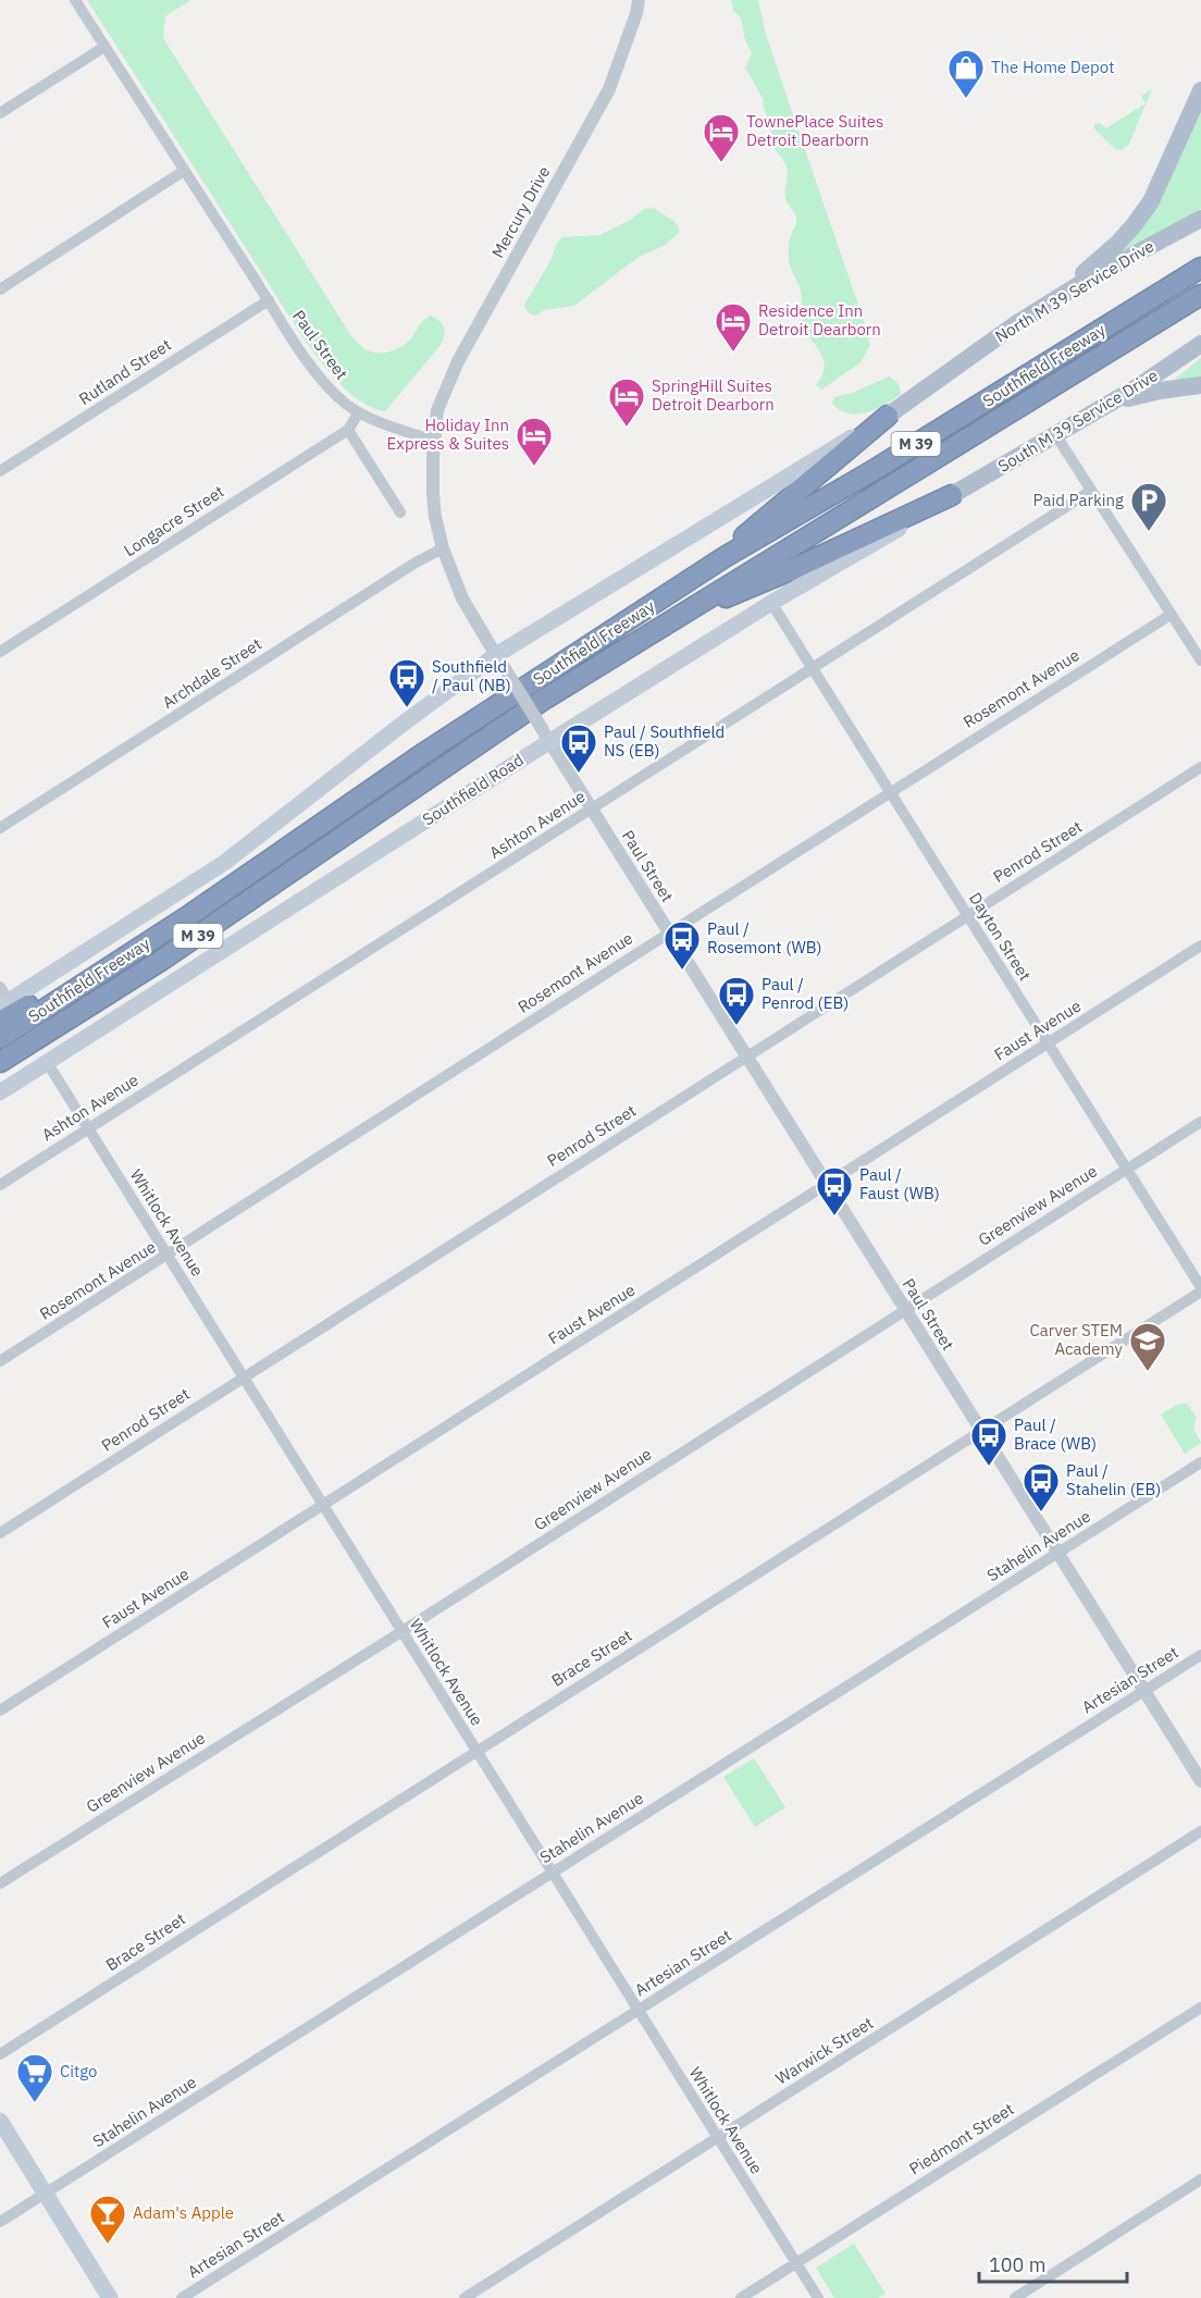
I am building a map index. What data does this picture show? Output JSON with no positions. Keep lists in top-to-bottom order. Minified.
{"streets":{"highway":["Southfield Freeway","M 39"],"main road":["North M 39 Service Drive","South M 39 Service Drive","Southfield Road"],"street":["Mercury Drive","Paul Street","Rutland Street","Longacre Street","Archdale Street","Rosemont Avenue","Ashton Avenue","Penrod Street","Dayton Street","Faust Avenue","Greenview Avenue","Whitlock Avenue","Stahelin Avenue","Brace Street","Artesian Street","Warwick Street","Piedmont Street"]},"crossings":[["Mercury Drive","Paul Street"],["Paul Street","Rutland Street"],["Paul Street","Longacre Street"],["Paul Street","Archdale Street"],["Paul Street","Rosemont Avenue"],["Paul Street","Southfield Road"],["Paul Street","Ashton Avenue"],["Paul Street","Penrod Street"],["Paul Street","Faust Avenue"],["Paul Street","Greenview Avenue"],["Paul Street","Stahelin Avenue"],["Paul Street","Brace Street"],["Paul Street","Artesian Street"],["South M 39 Service Drive","Southfield Road"],["Rosemont Avenue","Dayton Street"],["Rosemont Avenue","Whitlock Avenue"],["Southfield Road","Dayton Street"],["Southfield Road","Whitlock Avenue"],["Ashton Avenue","Dayton Street"],["Ashton Avenue","Whitlock Avenue"],["Penrod Street","Dayton Street"],["Penrod Street","Whitlock Avenue"],["Dayton Street","Faust Avenue"],["Dayton Street","Greenview Avenue"],["Dayton Street","Brace Street"],["Faust Avenue","Whitlock Avenue"],["Greenview Avenue","Whitlock Avenue"],["Whitlock Avenue","Stahelin Avenue"],["Whitlock Avenue","Brace Street"],["Whitlock Avenue","Artesian Street"],["Whitlock Avenue","Warwick Street"],["Whitlock Avenue","Piedmont Street"]],"places":{"shop":["The Home Depot"],"hotel":["TownePlace Suites Detroit Dearborn","Residence Inn Detroit Dearborn","SpringHill Suites Detroit Dearborn","Holiday Inn Express & Suites"],"parking":["Paid Parking"],"bus stop":["Southfield / Paul (NB)","Paul / Southfield NS (EB)","Paul / Rosemont (WB)","Paul / Penrod (EB)","Paul / Faust (WB)","Paul / Brace (WB)","Paul / Stahelin (EB)"],"school or university":["Carver STEM Academy"],"supermarket":["Citgo"],"bar":["Adam's Apple"]},"scale_bar":"100 m"}
